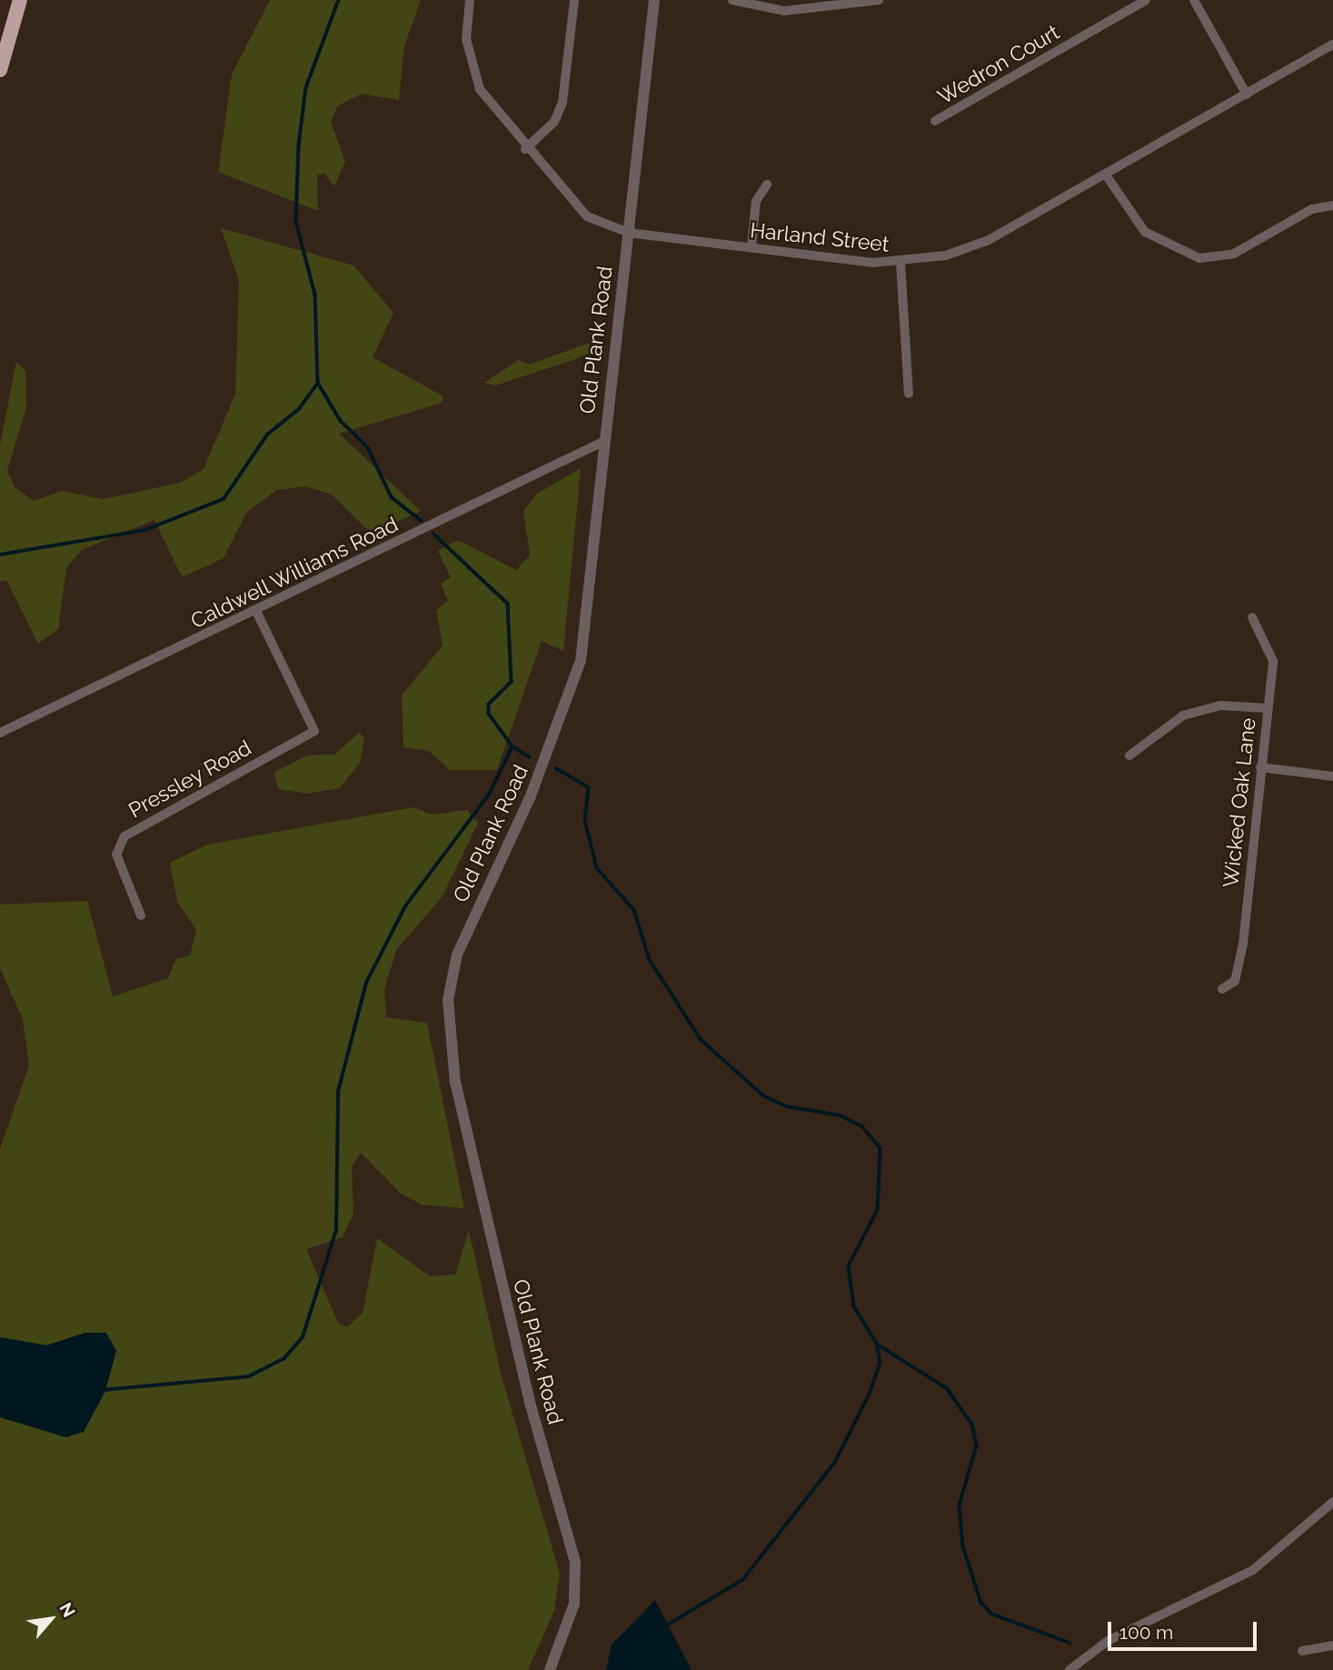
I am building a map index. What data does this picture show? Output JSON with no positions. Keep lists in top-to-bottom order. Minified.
{"streets":{"street":["Wedron Court","Harland Street","Old Plank Road","Caldwell Williams Road","Pressley Road","Wicked Oak Lane"]},"crossings":[["Harland Street","Old Plank Road"],["Old Plank Road","Caldwell Williams Road"],["Caldwell Williams Road","Pressley Road"]],"scale_bar":"100 m","north":"top right"}
